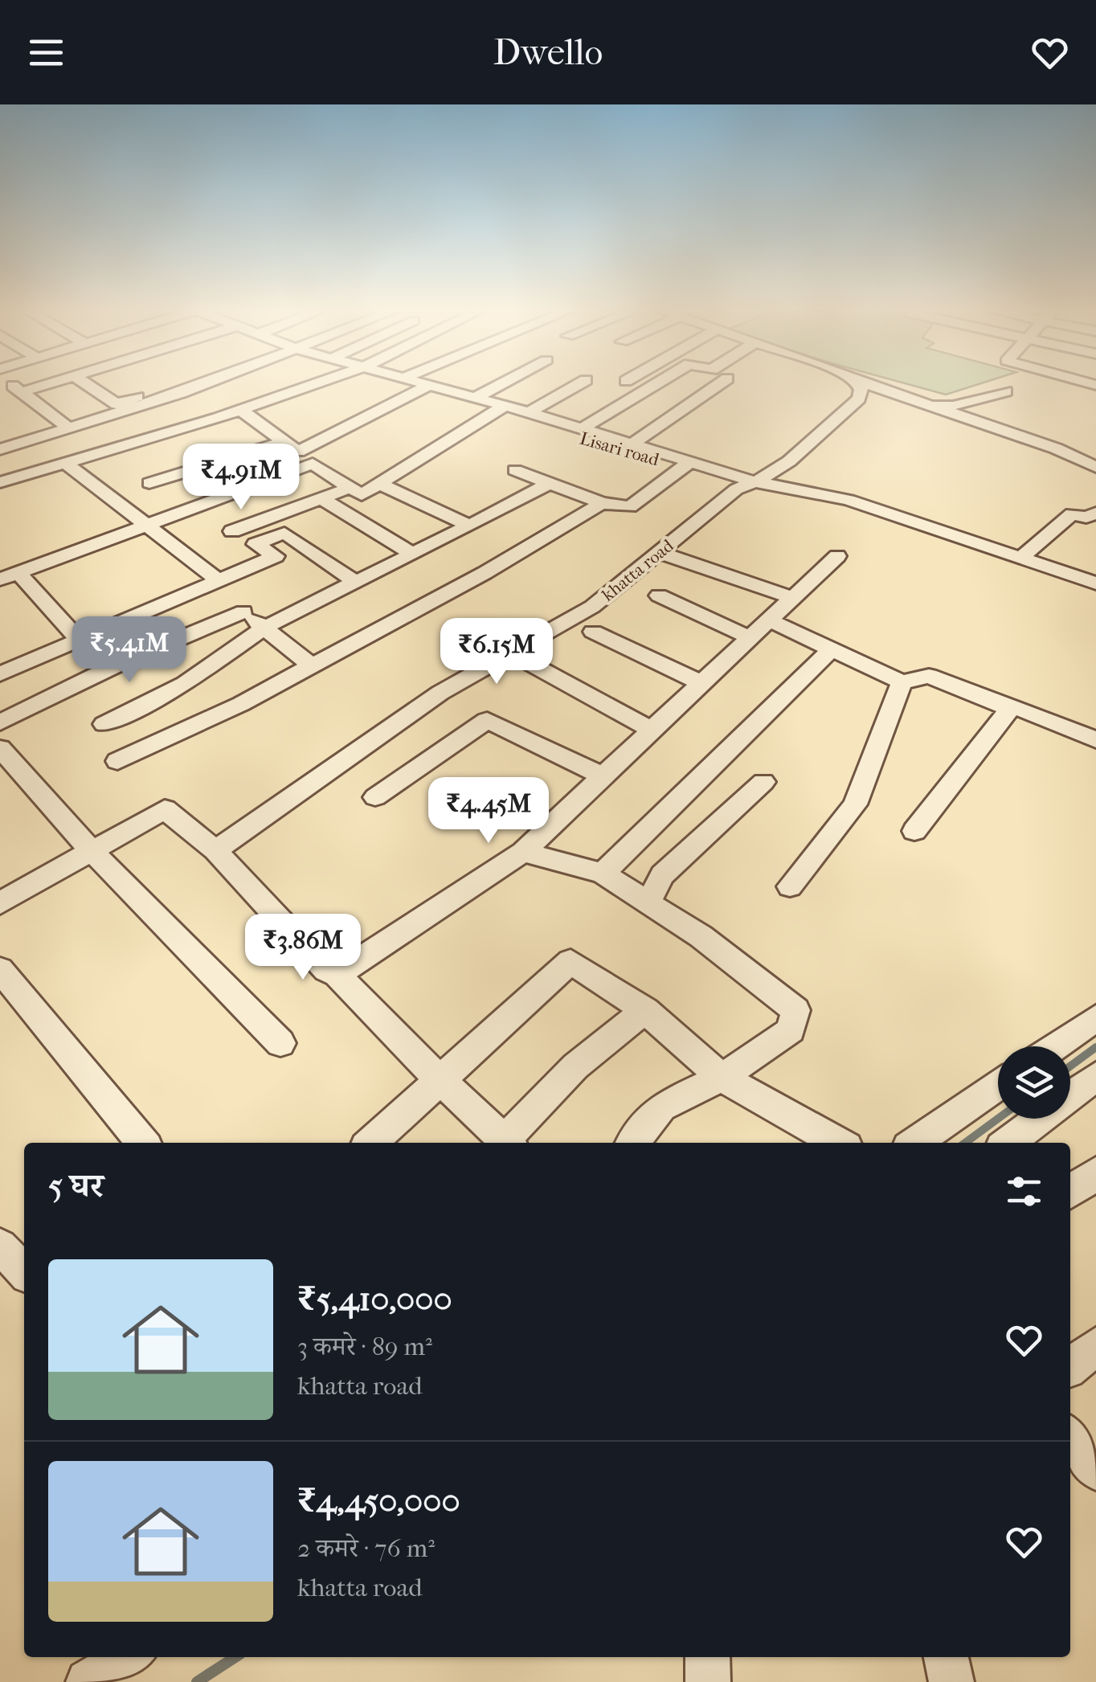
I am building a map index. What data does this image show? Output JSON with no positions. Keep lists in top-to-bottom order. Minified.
{"streets":{"street":["Lisari road","khatta road"]},"crossings":[["Lisari road","khatta road"]],"page":{"header":"Dwello","price":["₹4.91M","₹5.41M","₹6.15M","₹4.45M","₹3.86M"],"heading":"5 घर","list":[{"name":"₹5,410,000","note":"3 कमरे · 89 m² · khatta road"},{"name":"₹4,450,000","note":"2 कमरे · 76 m² · khatta road"}]}}
